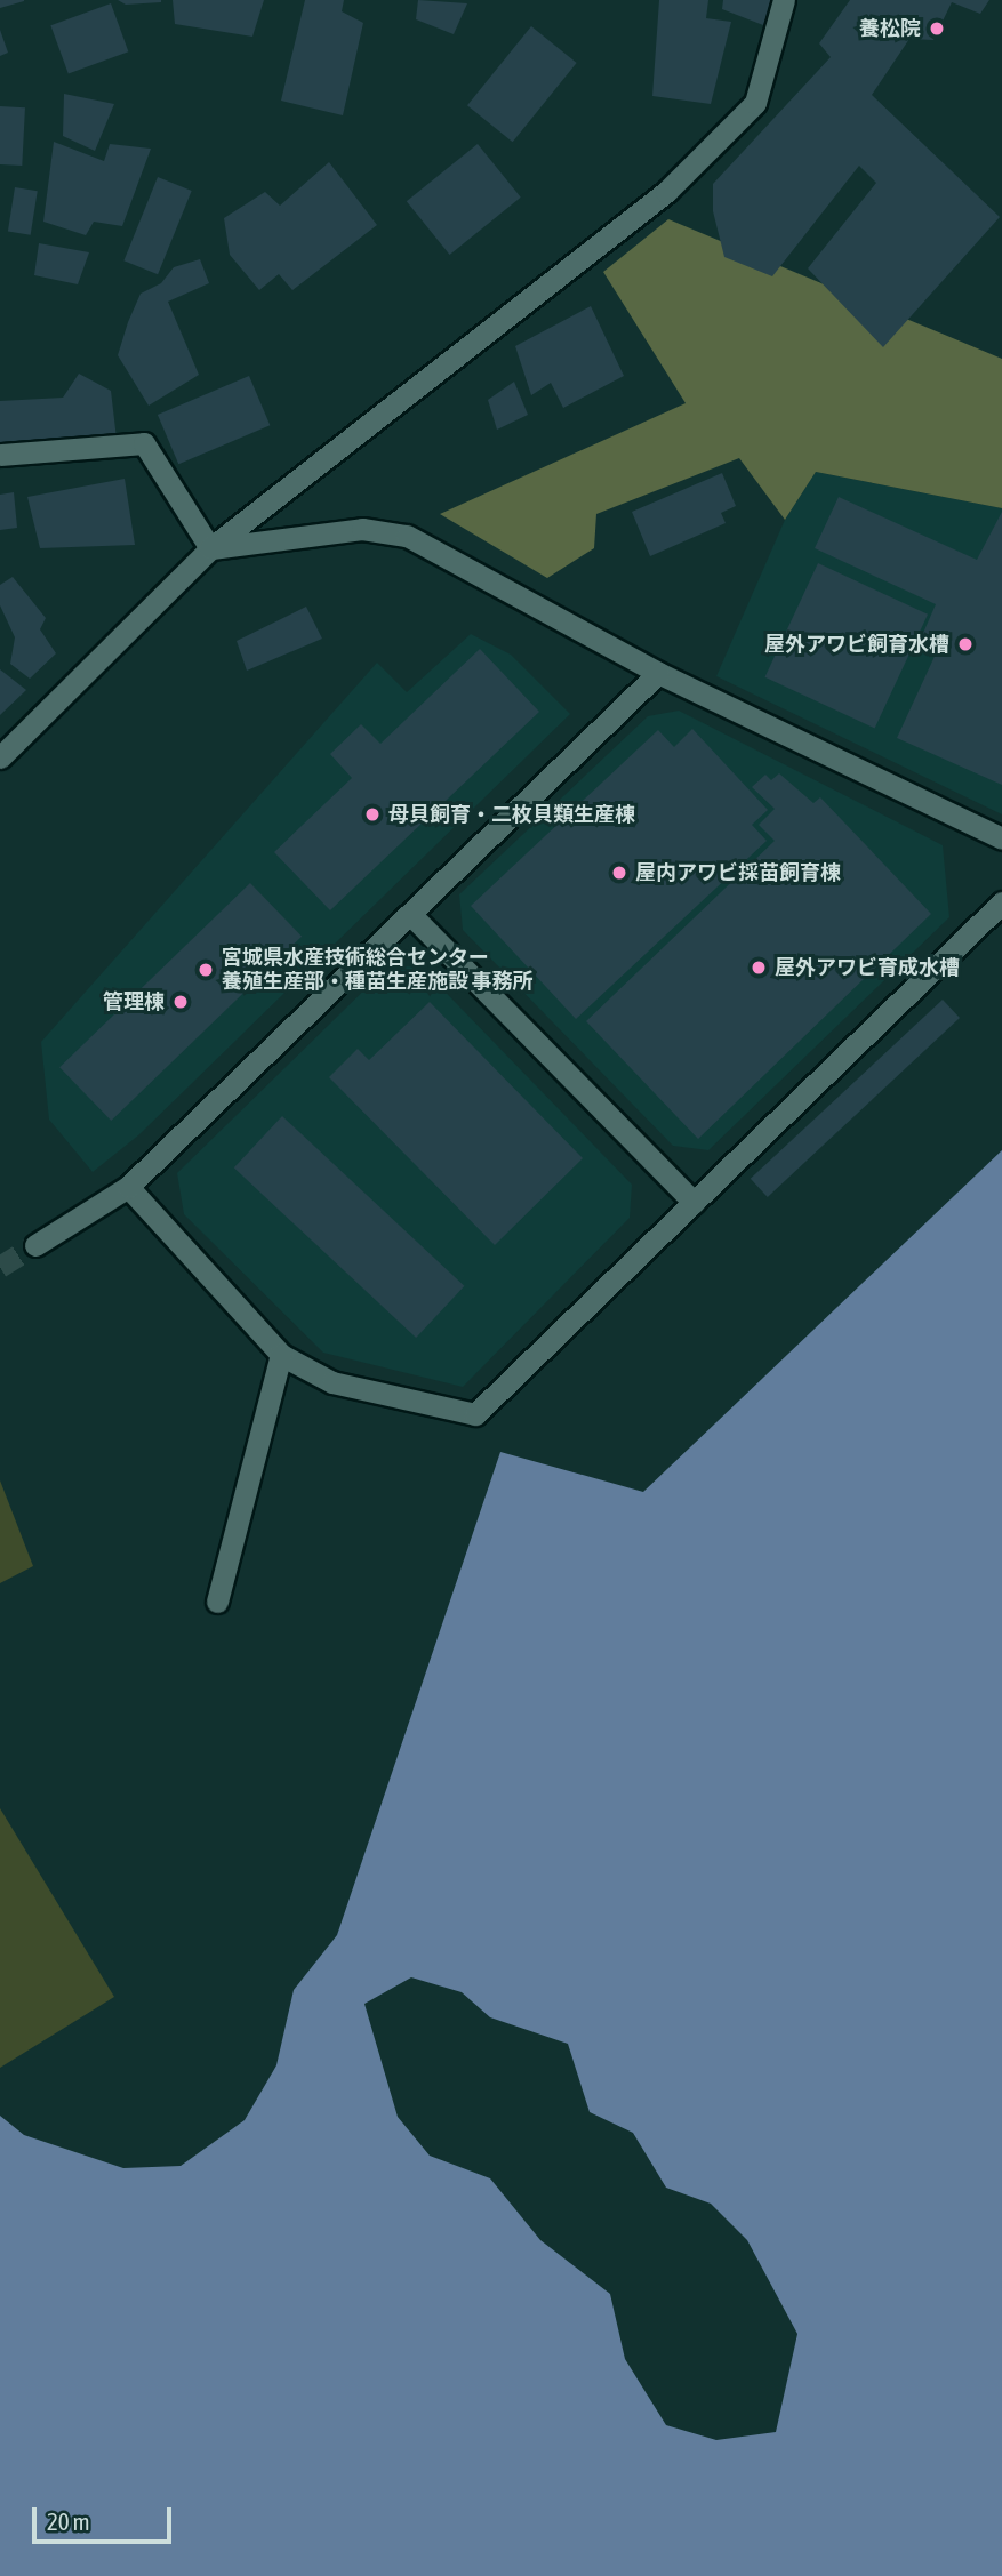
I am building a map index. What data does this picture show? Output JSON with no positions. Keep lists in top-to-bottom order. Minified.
{"places":["養松院","屋外アワビ飼育水槽","母貝飼育・二枚貝類生産棟","屋内アワビ採苗飼育棟","屋外アワビ育成水槽","宮城県水産技術総合センター 養殖生産部・種苗生産施設 事務所","管理棟"],"scale_bar":"20 m"}
